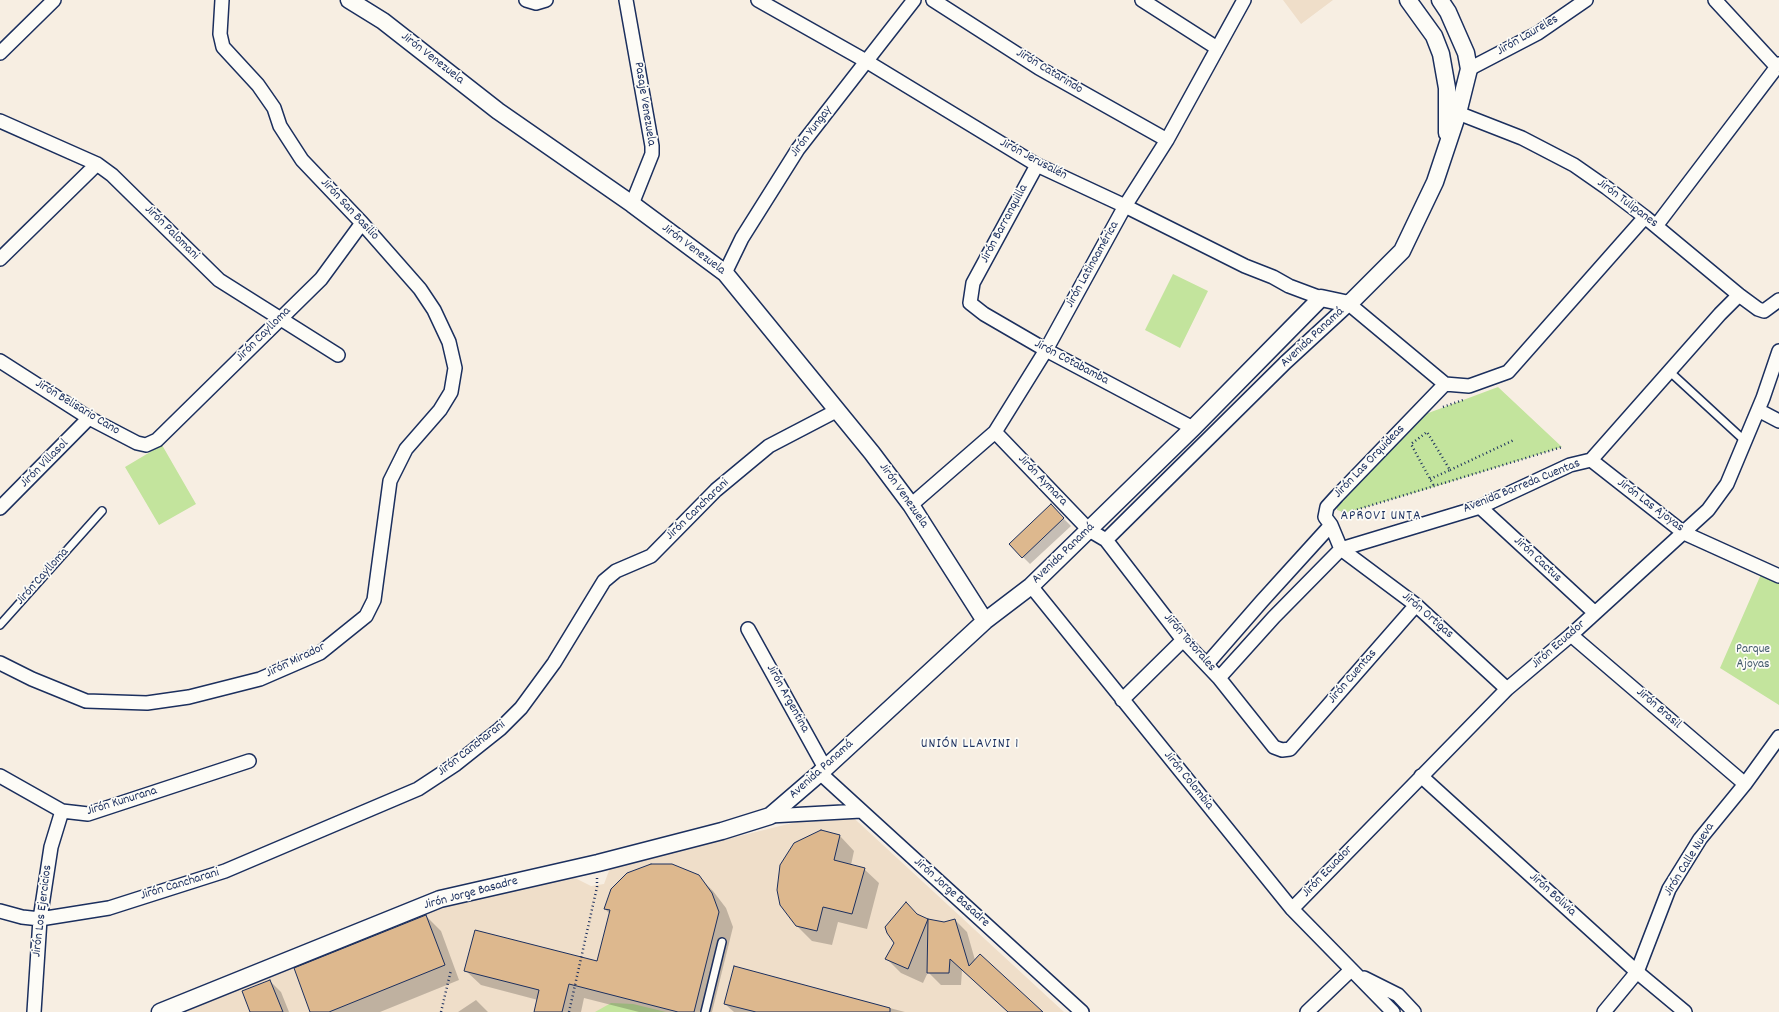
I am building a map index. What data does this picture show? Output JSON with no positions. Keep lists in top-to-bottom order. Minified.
{"streets":{"street":["Jirón Laureles","Jirón Venezuela","Jirón Catarindo","Pasaje Venezuela","Jirón Yungay","Jirón Jerusalén","Jirón Tulipanes","Jirón San Basilio","Jirón Barranquilla","Jirón Palomani","Jirón Latinoamérica","Jirón Caylloma","Avenida Panamá","Jirón Cotabamba","Jirón Belisario Cano","Jirón Las Orquideas","Jirón Villasol","Jirón Aymara","Avenida Barreda Cuentas","Jirón Las Ajoyas","Jirón Cancharani","Jirón Cactus","Jirón Ortigas","Jirón Totorales","Jirón Ecuador","Jirón Mirador","Jirón Cuentas","Jirón Argentina","Jirón Brasil","Jirón Colombia","Jirón Kunurana","Jirón Calle Nueva","Jirón Jorge Basadre","Jirón Bolivia","Jirón Los Ejercicios"]},"crossings":[["Jirón Laureles","Avenida Panamá"],["Jirón Venezuela","Pasaje Venezuela"],["Jirón Venezuela","Jirón Yungay"],["Jirón Venezuela","Jirón Latinoamérica"],["Jirón Venezuela","Avenida Panamá"],["Jirón Venezuela","Jirón Cancharani"],["Jirón Catarindo","Jirón Latinoamérica"],["Jirón Yungay","Jirón Jerusalén"],["Jirón Jerusalén","Jirón Barranquilla"],["Jirón Jerusalén","Jirón Latinoamérica"],["Jirón Jerusalén","Avenida Panamá"],["Jirón Tulipanes","Avenida Panamá"],["Jirón Tulipanes","Avenida Barreda Cuentas"],["Jirón San Basilio","Jirón Caylloma"],["Jirón San Basilio","Jirón Mirador"],["Jirón Barranquilla","Jirón Cotabamba"],["Jirón Palomani","Jirón Caylloma"],["Jirón Latinoamérica","Jirón Cotabamba"],["Jirón Latinoamérica","Jirón Aymara"],["Jirón Caylloma","Jirón Belisario Cano"],["Avenida Panamá","Jirón Cotabamba"],["Avenida Panamá","Jirón Aymara"],["Avenida Panamá","Jirón Totorales"],["Avenida Panamá","Jirón Argentina"],["Avenida Panamá","Jirón Colombia"],["Avenida Panamá","Jirón Jorge Basadre"],["Jirón Belisario Cano","Jirón Villasol"],["Jirón Las Orquideas","Avenida Barreda Cuentas"],["Jirón Las Orquideas","Jirón Ortigas"],["Jirón Aymara","Jirón Totorales"],["Avenida Barreda Cuentas","Jirón Las Ajoyas"],["Avenida Barreda Cuentas","Jirón Cactus"],["Avenida Barreda Cuentas","Jirón Ortigas"],["Avenida Barreda Cuentas","Jirón Totorales"],["Jirón Las Ajoyas","Jirón Ecuador"],["Jirón Cancharani","Jirón Los Ejercicios"],["Jirón Cactus","Jirón Ecuador"],["Jirón Ortigas","Jirón Ecuador"],["Jirón Ortigas","Jirón Cuentas"],["Jirón Totorales","Jirón Cuentas"],["Jirón Ecuador","Jirón Brasil"],["Jirón Ecuador","Jirón Colombia"],["Jirón Ecuador","Jirón Bolivia"],["Jirón Argentina","Jirón Jorge Basadre"],["Jirón Brasil","Jirón Calle Nueva"],["Jirón Kunurana","Jirón Los Ejercicios"],["Jirón Calle Nueva","Jirón Bolivia"]],"districts":["APROVI UNTA","UNIÓN LLAVINI 1"],"parks":["Parque Ajoyas"]}
